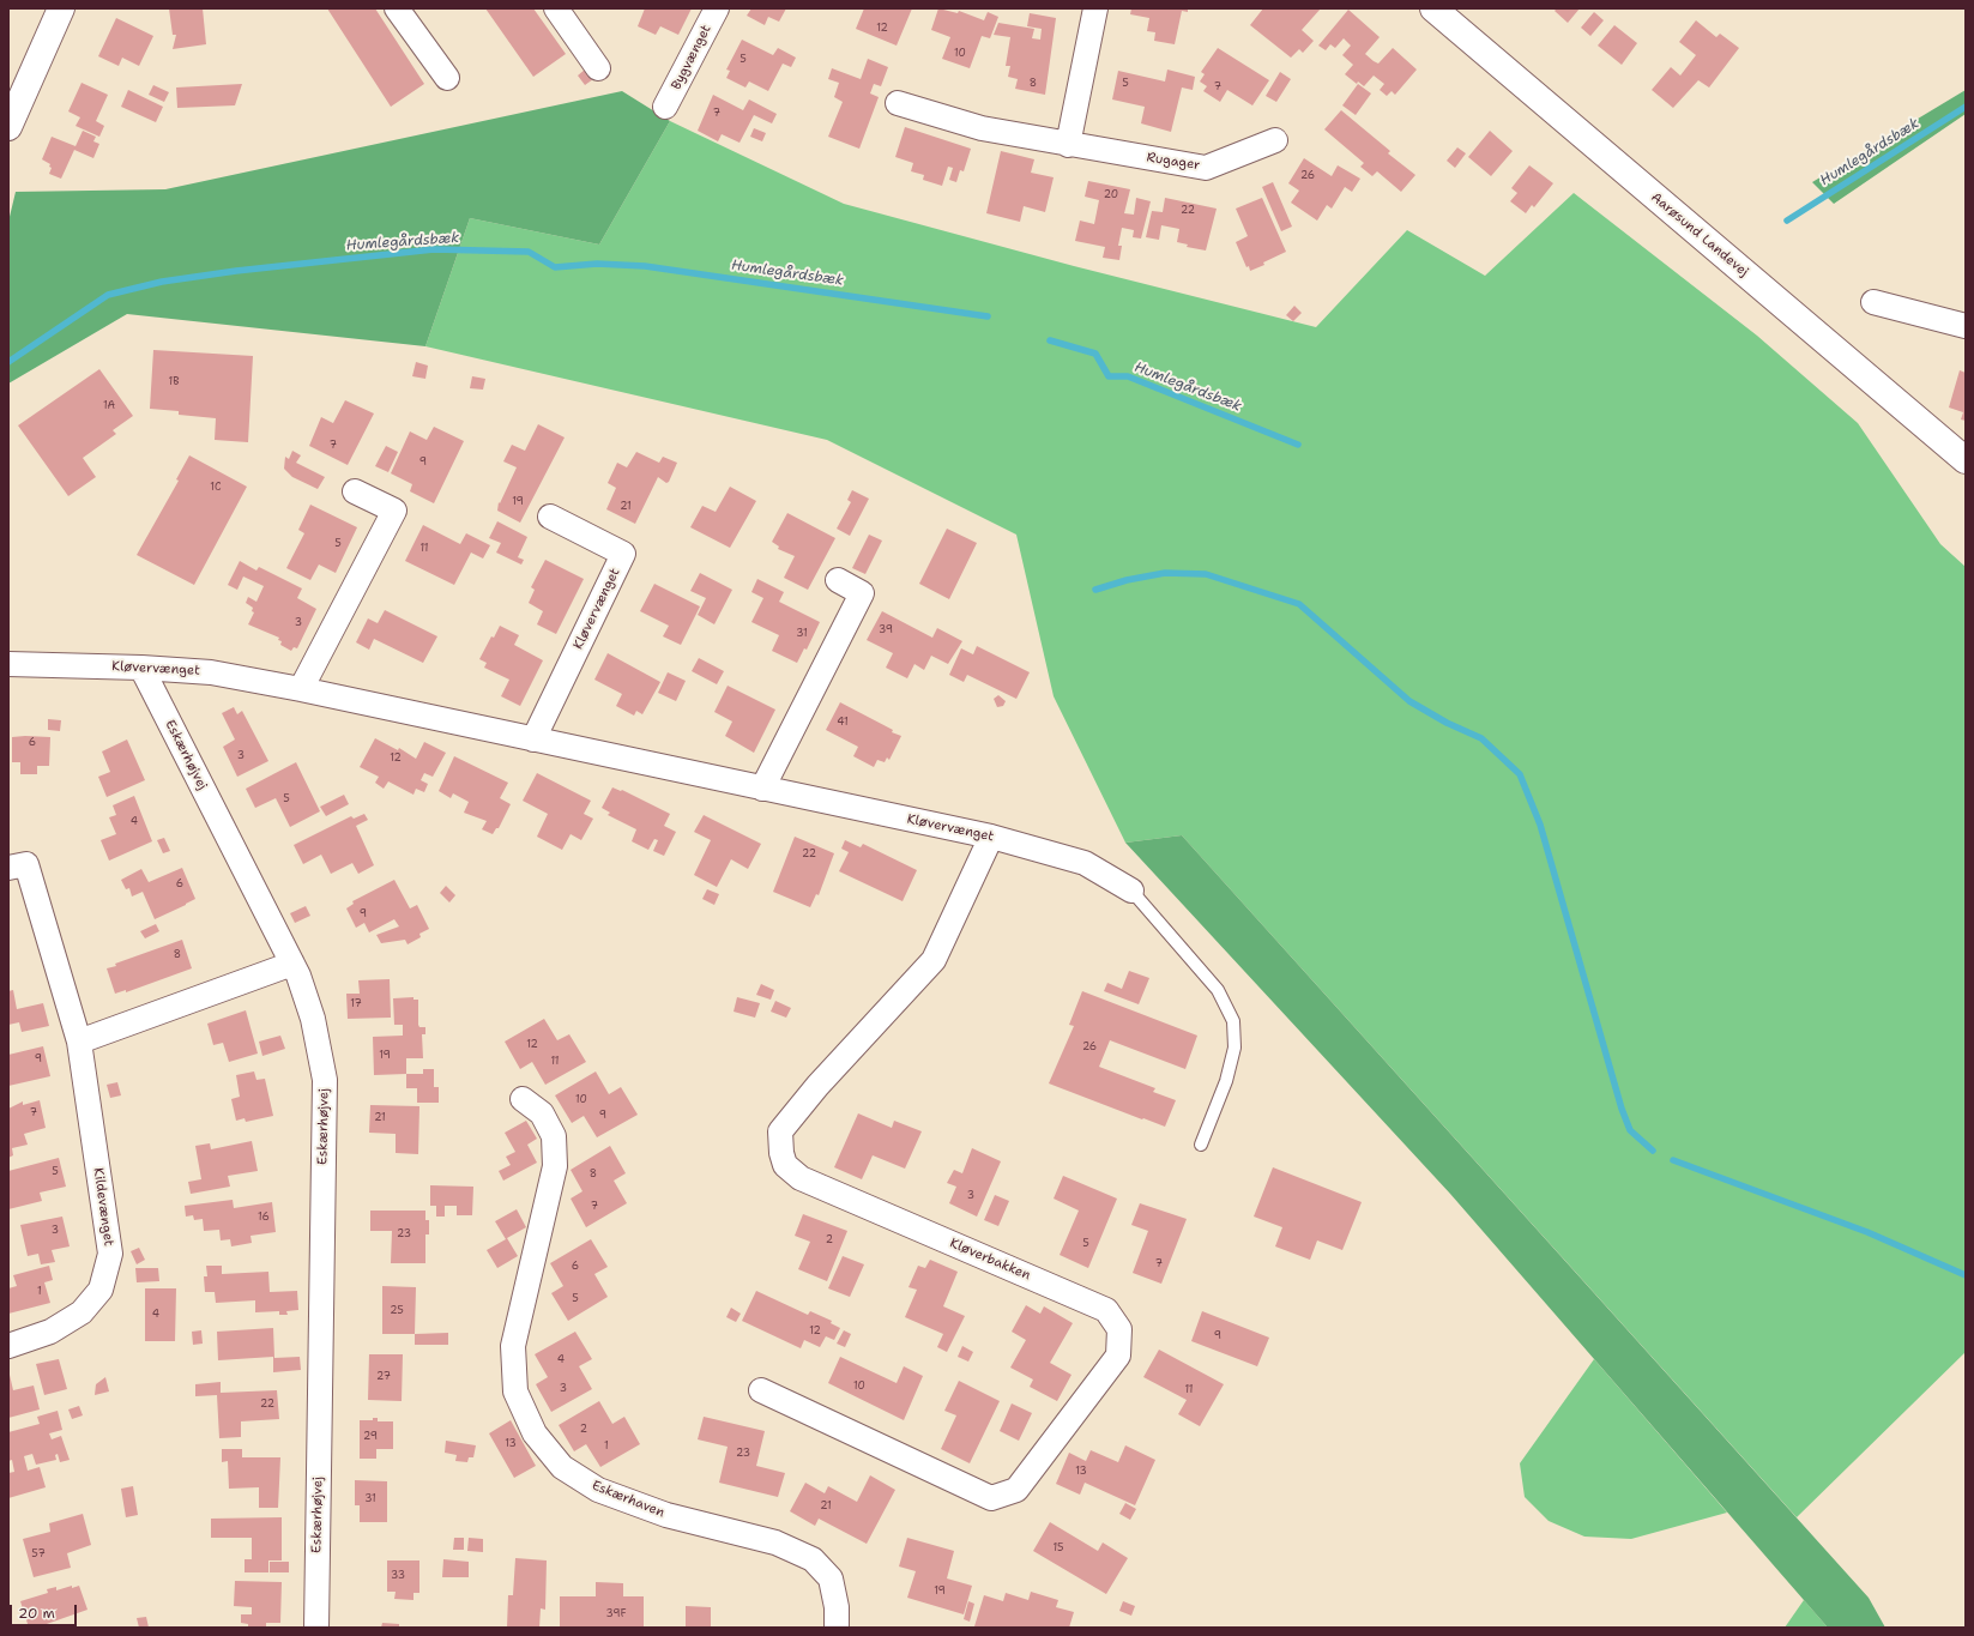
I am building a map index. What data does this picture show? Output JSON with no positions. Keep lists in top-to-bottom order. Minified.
{"streets":{"street":["Bygvænget","Rugager","Aarøsund Landevej","Kløvervænget","Eskærhøjvej","Kildevænget","Kløverbakken","Eskærhaven"]},"crossings":[["Kløvervænget","Eskærhøjvej"],["Kløvervænget","Kløverbakken"]],"water":["Humlegårdsbæk"],"house_numbers":["12","10","5","8","5","7","7","26","20","22","1B","1A","7","9","1C","19","21","5","11","3","39","31","41","6","3","12","5","4","22","6","9","8","17","12","26","19","9","11","10","7","9","21","5","8","3","7","16","3","23","2","5","7","6","1","5","25","4","12","9","4","27","10","3","11","22","2","29","13","1","23","13","31","21","15","57","33","19","39F"],"scale_bar":"20 m"}
